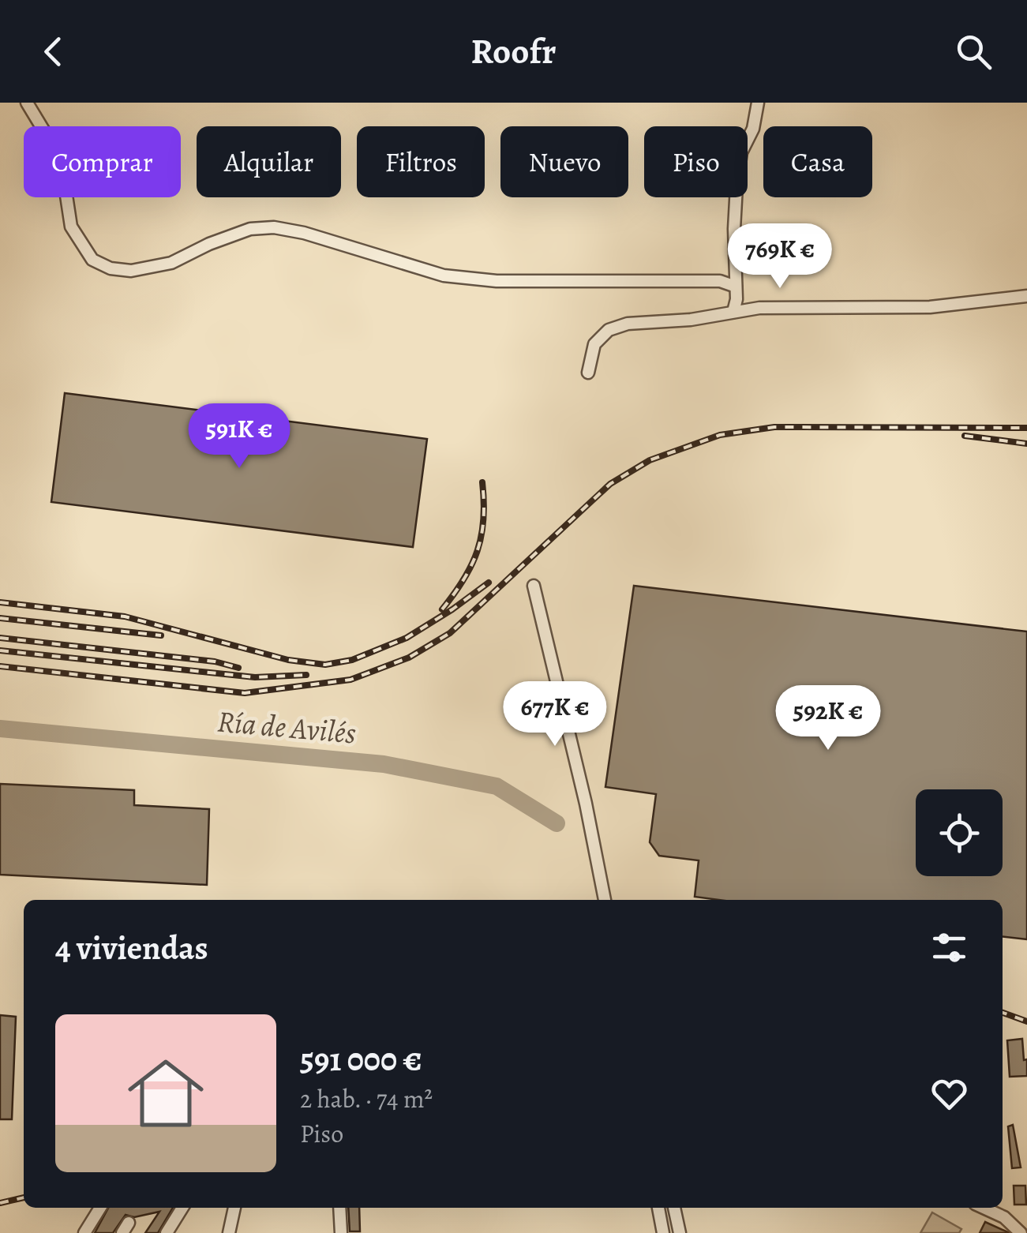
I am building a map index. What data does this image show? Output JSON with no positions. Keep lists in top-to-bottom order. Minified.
{"water":["Ría de Avilés"],"page":{"header":"Roofr","chip":["Comprar","Alquilar","Filtros","Nuevo","Piso","Casa"],"price":["769K €","591K €","677K €","592K €"],"heading":"4 viviendas","list":[{"name":"591 000 €","note":"2 hab. · 74 m² · Piso"}]}}
